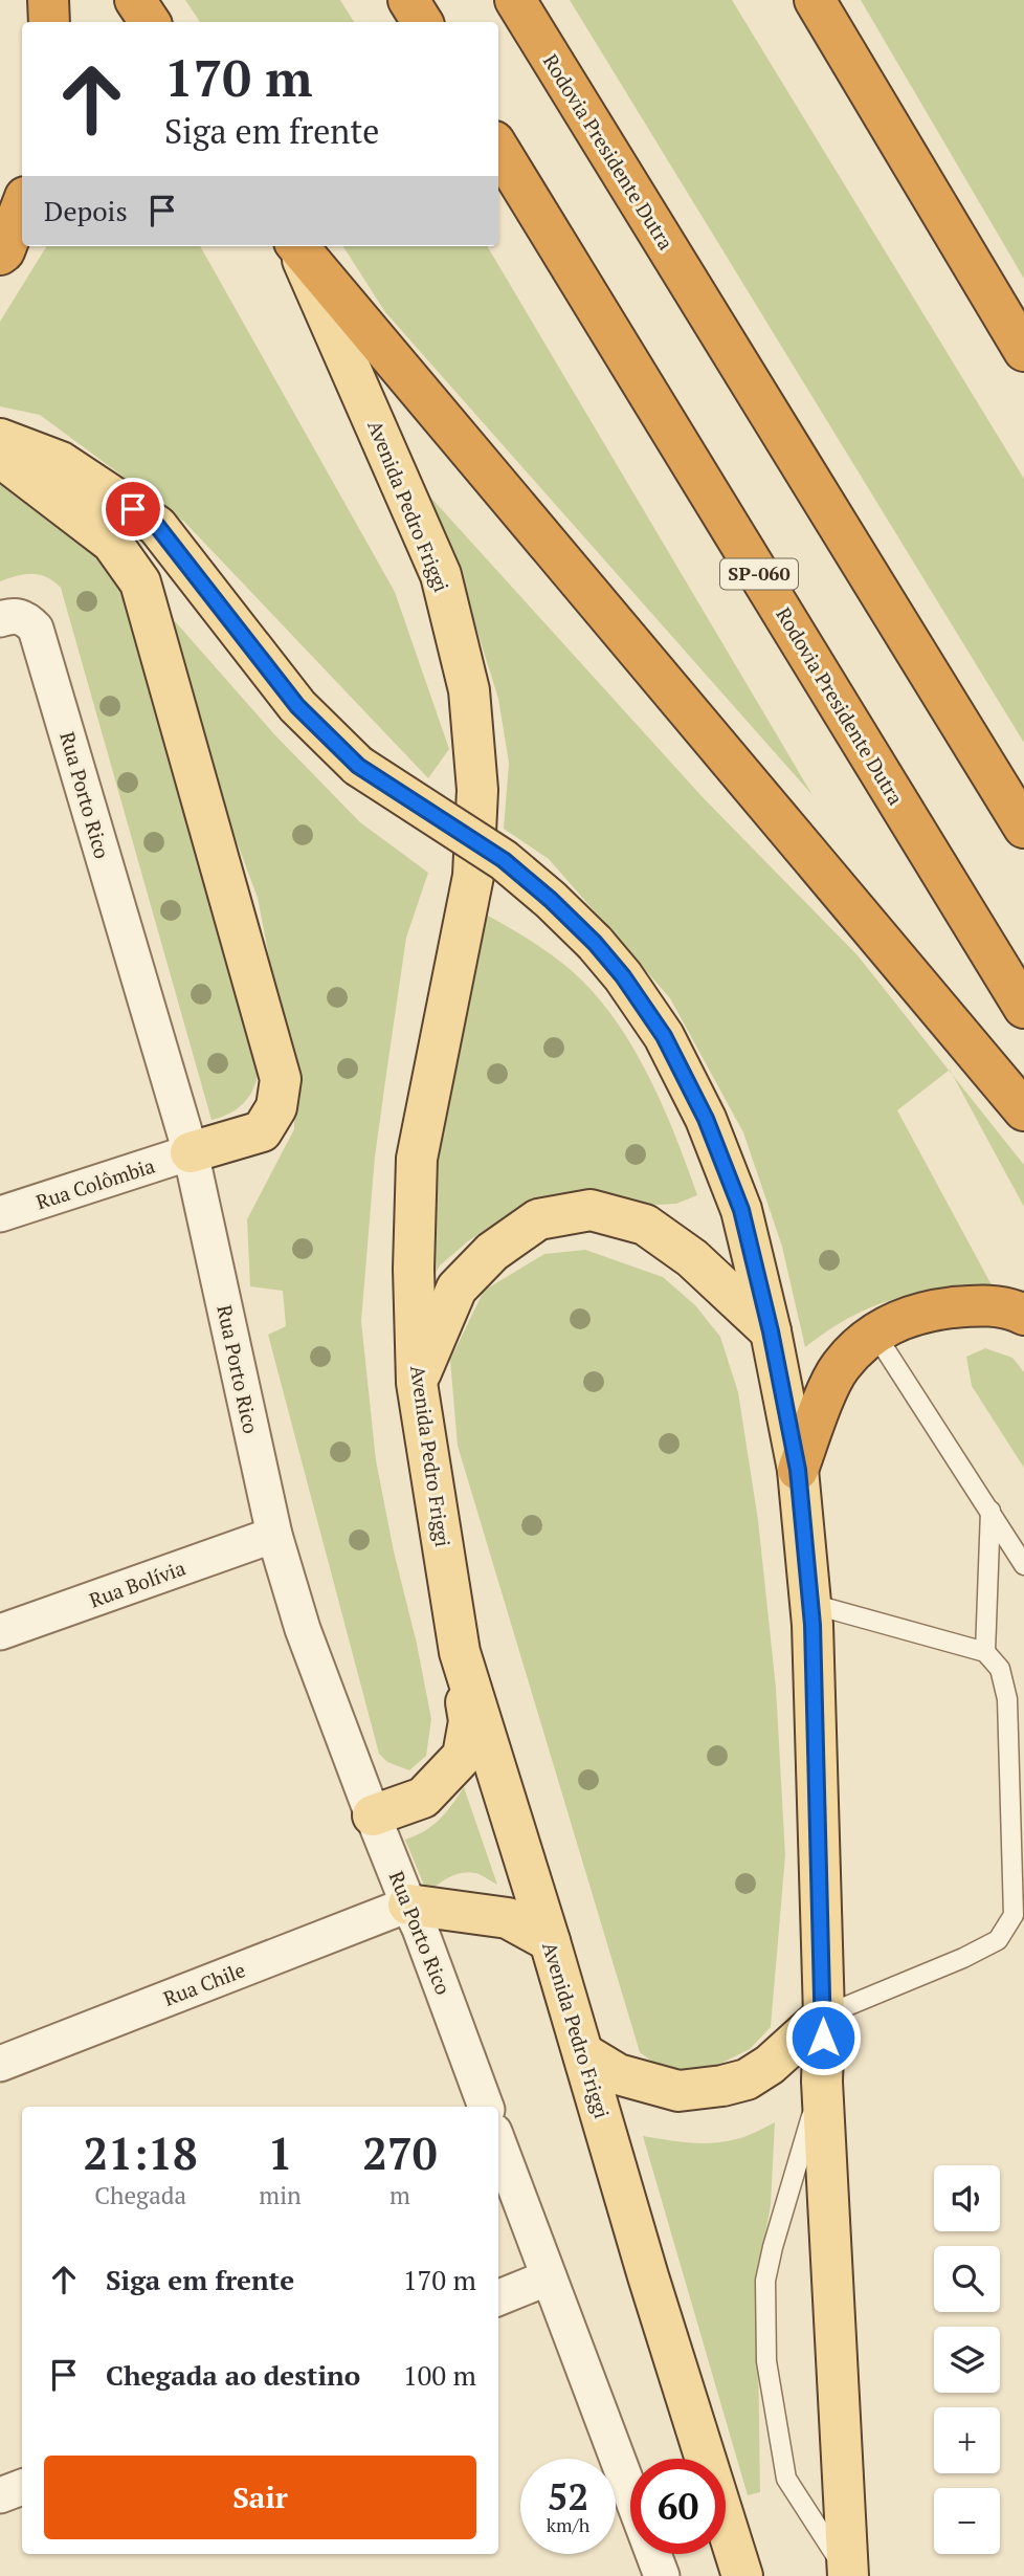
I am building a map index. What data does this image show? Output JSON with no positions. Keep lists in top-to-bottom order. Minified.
{"streets":{"highway":["Rodovia Presidente Dutra","SP-060"],"main road":["Avenida Pedro Friggi"],"street":["Rua Porto Rico","Rua Colômbia","Rua Bolívia","Rua Chile"]},"crossings":[["Rua Porto Rico","Rua Colômbia"],["Rua Porto Rico","Rua Bolívia"],["Rua Porto Rico","Rua Chile"]],"page":{"turn":["170 m","Siga em frente"],"then":"Depois","eta":["21:18","Chegada","1","min","270","m"],"map_buttons":["+","−"],"list":[{"name":"Siga em frente","value":"170 m"},{"name":"Chegada ao destino","value":"100 m"}],"buttons":"Sair","speed":"52 km/h","limit":"60"}}
